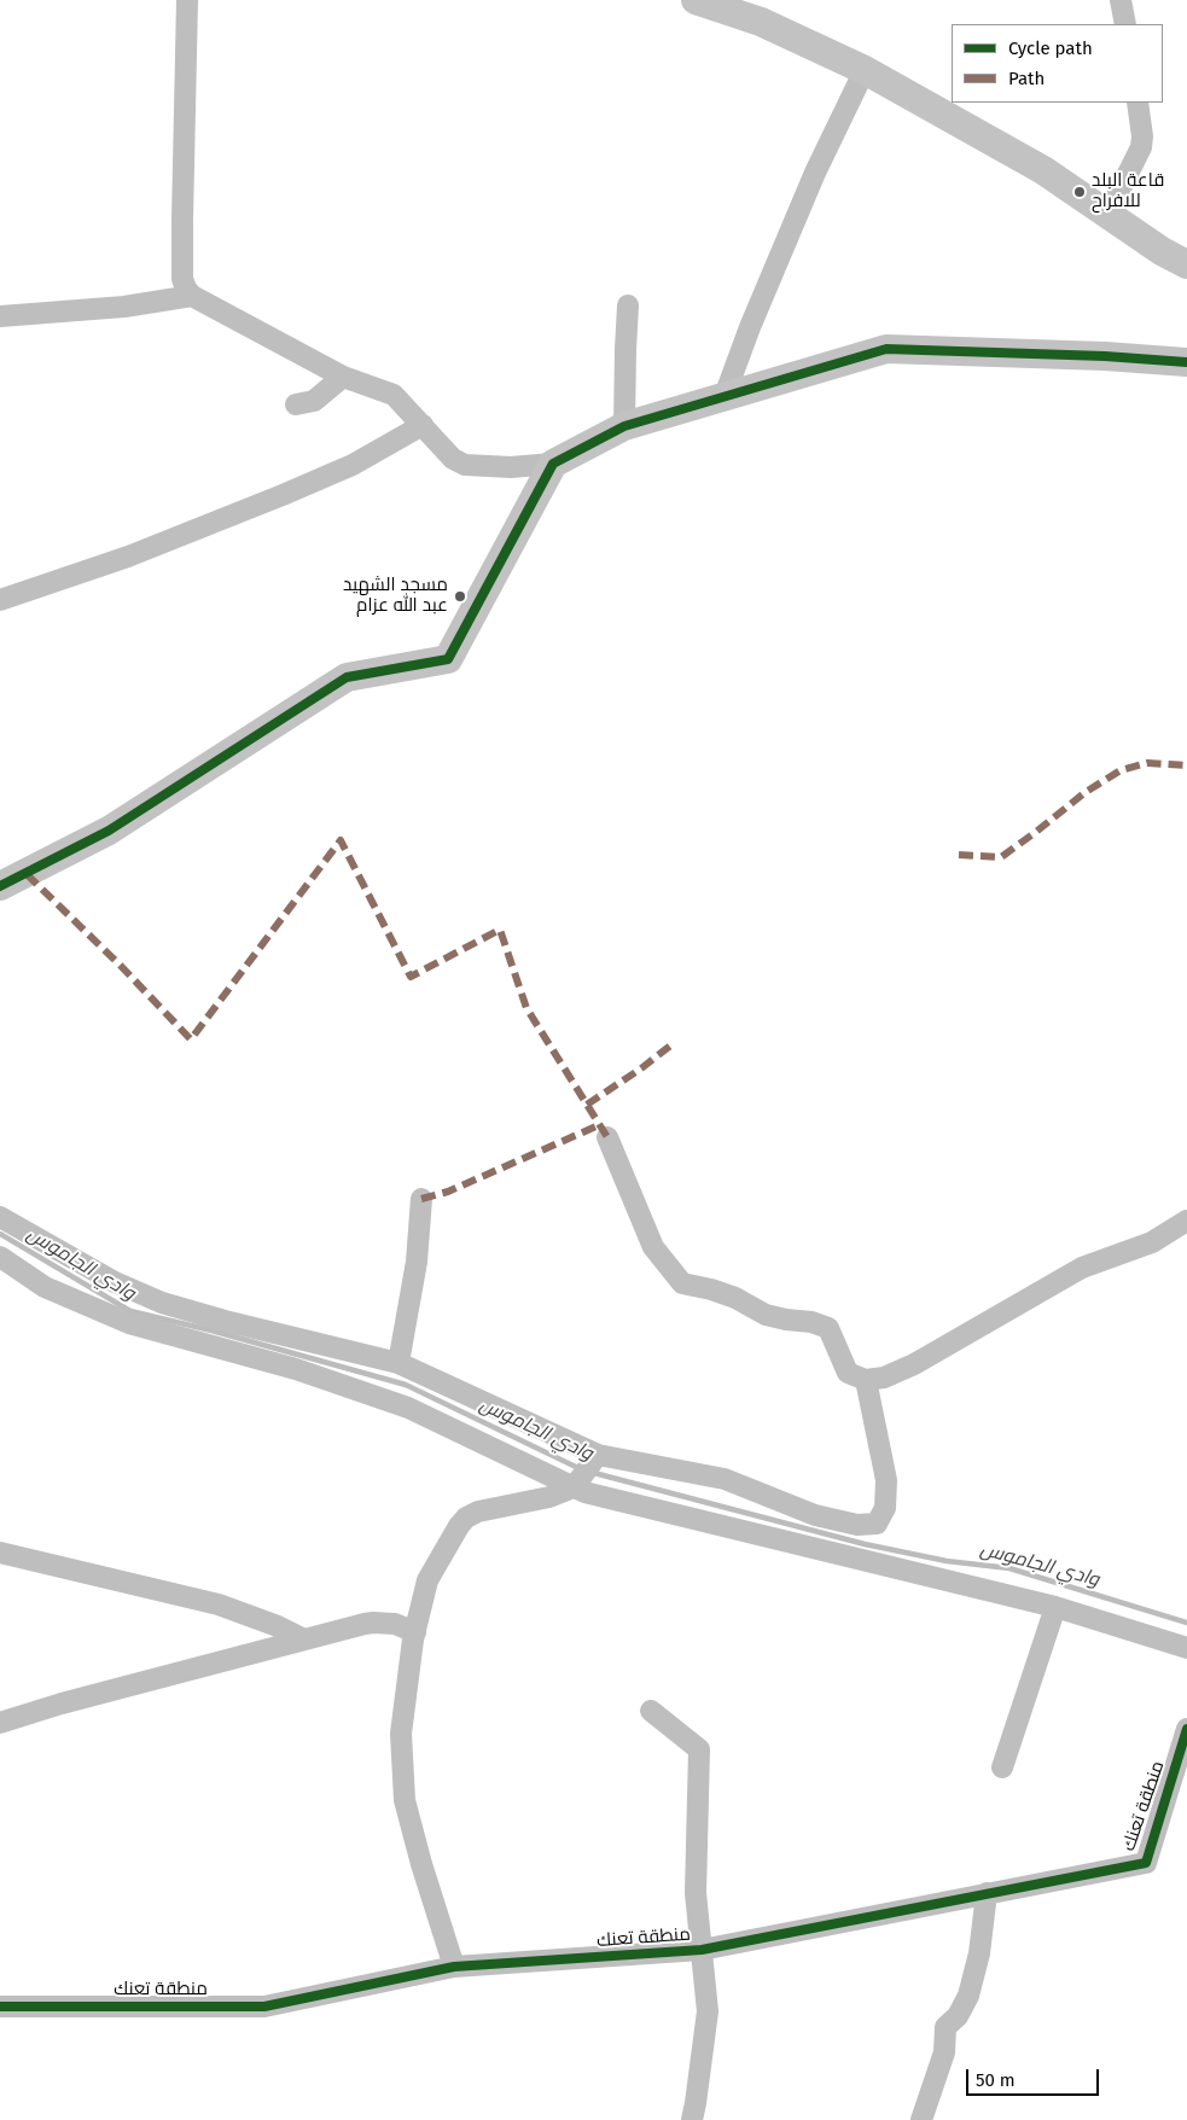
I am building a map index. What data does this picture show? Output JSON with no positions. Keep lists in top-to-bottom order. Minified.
{"streets":{"street":["منطقة تعنك"]},"water":["وادي الجاموس"],"places":["قاعة البلد للافراح","مسجد الشهيد عبد الله عزام"],"legend":["Cycle path","Path"],"scale_bar":"50 m"}
